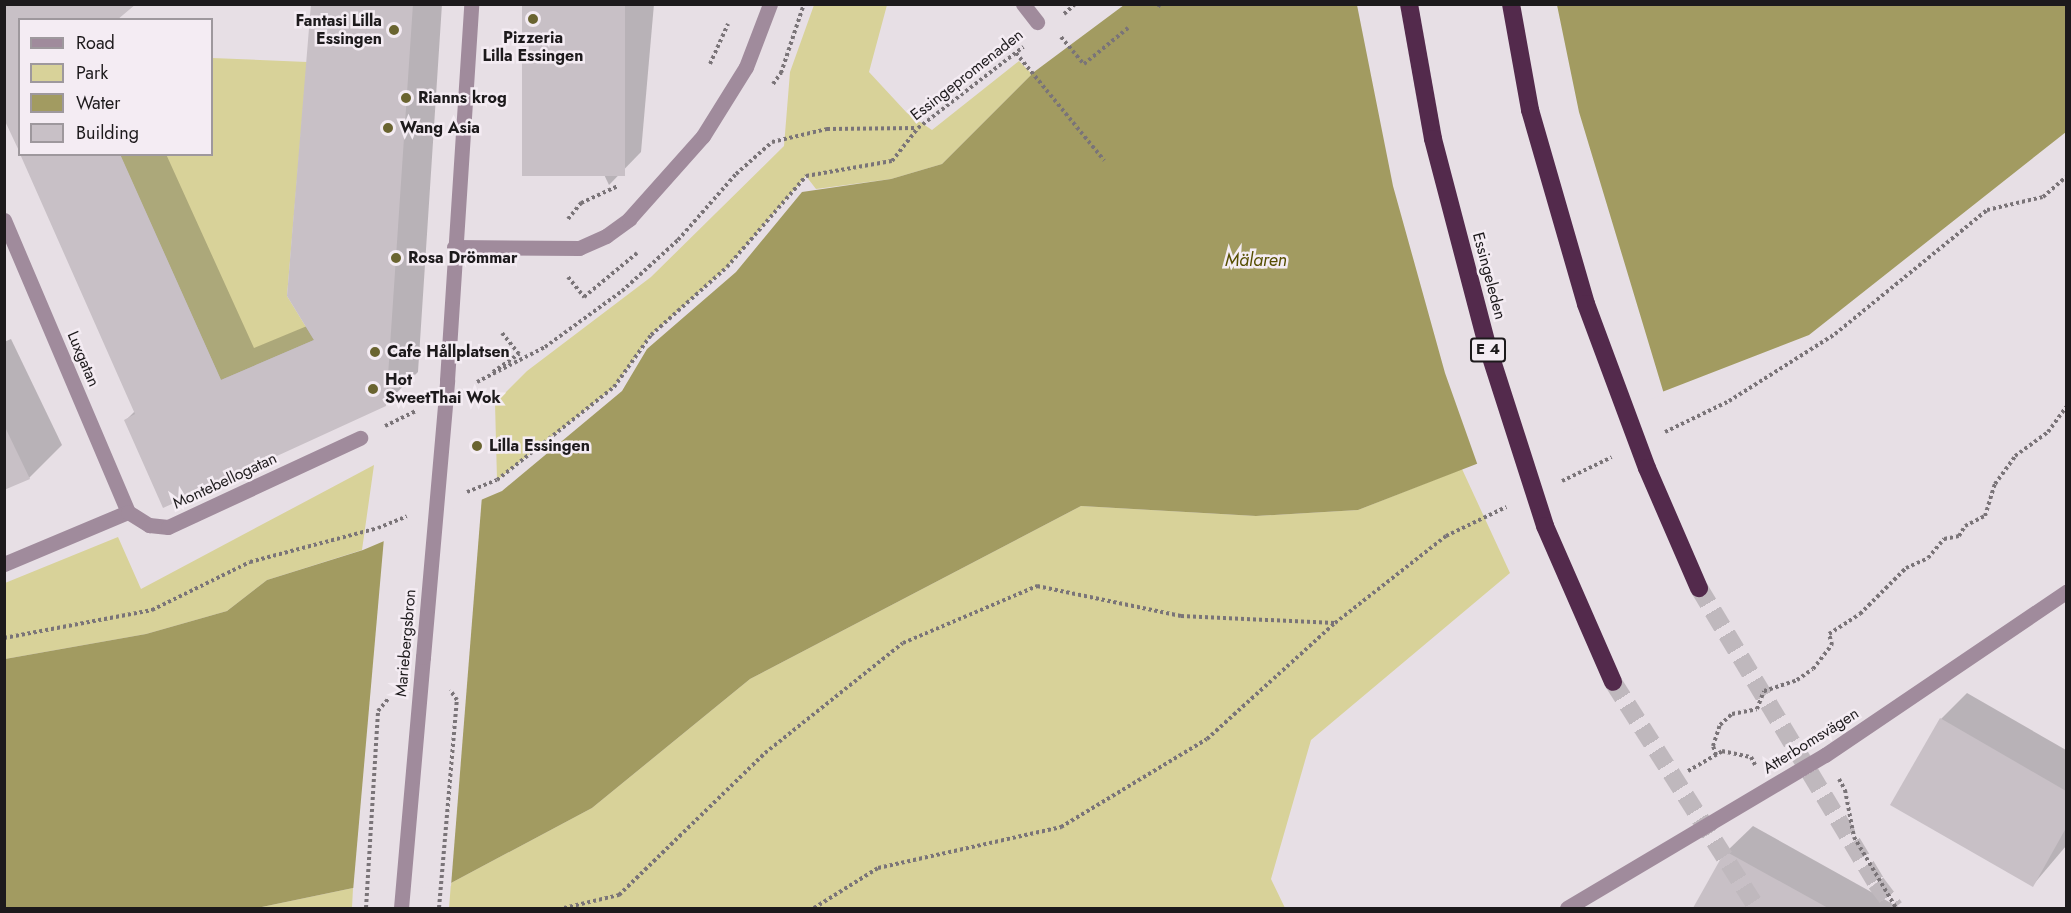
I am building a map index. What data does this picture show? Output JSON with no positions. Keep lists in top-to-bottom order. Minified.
{"streets":{"highway":["Essingeleden","E 4"],"street":["Luxgatan","Montebellogatan","Mariebergsbron","Atterbomsvägen"],"path":["Essingepromenaden"]},"crossings":[["Luxgatan","Montebellogatan"]],"water":["Mälaren"],"places":["Pizzeria Lilla Essingen","Fantasi Lilla Essingen","Rianns krog","Wang Asia","Rosa Drömmar","Cafe Hållplatsen","Hot SweetThai Wok","Lilla Essingen"],"legend":["Road","Park","Water","Building"]}
